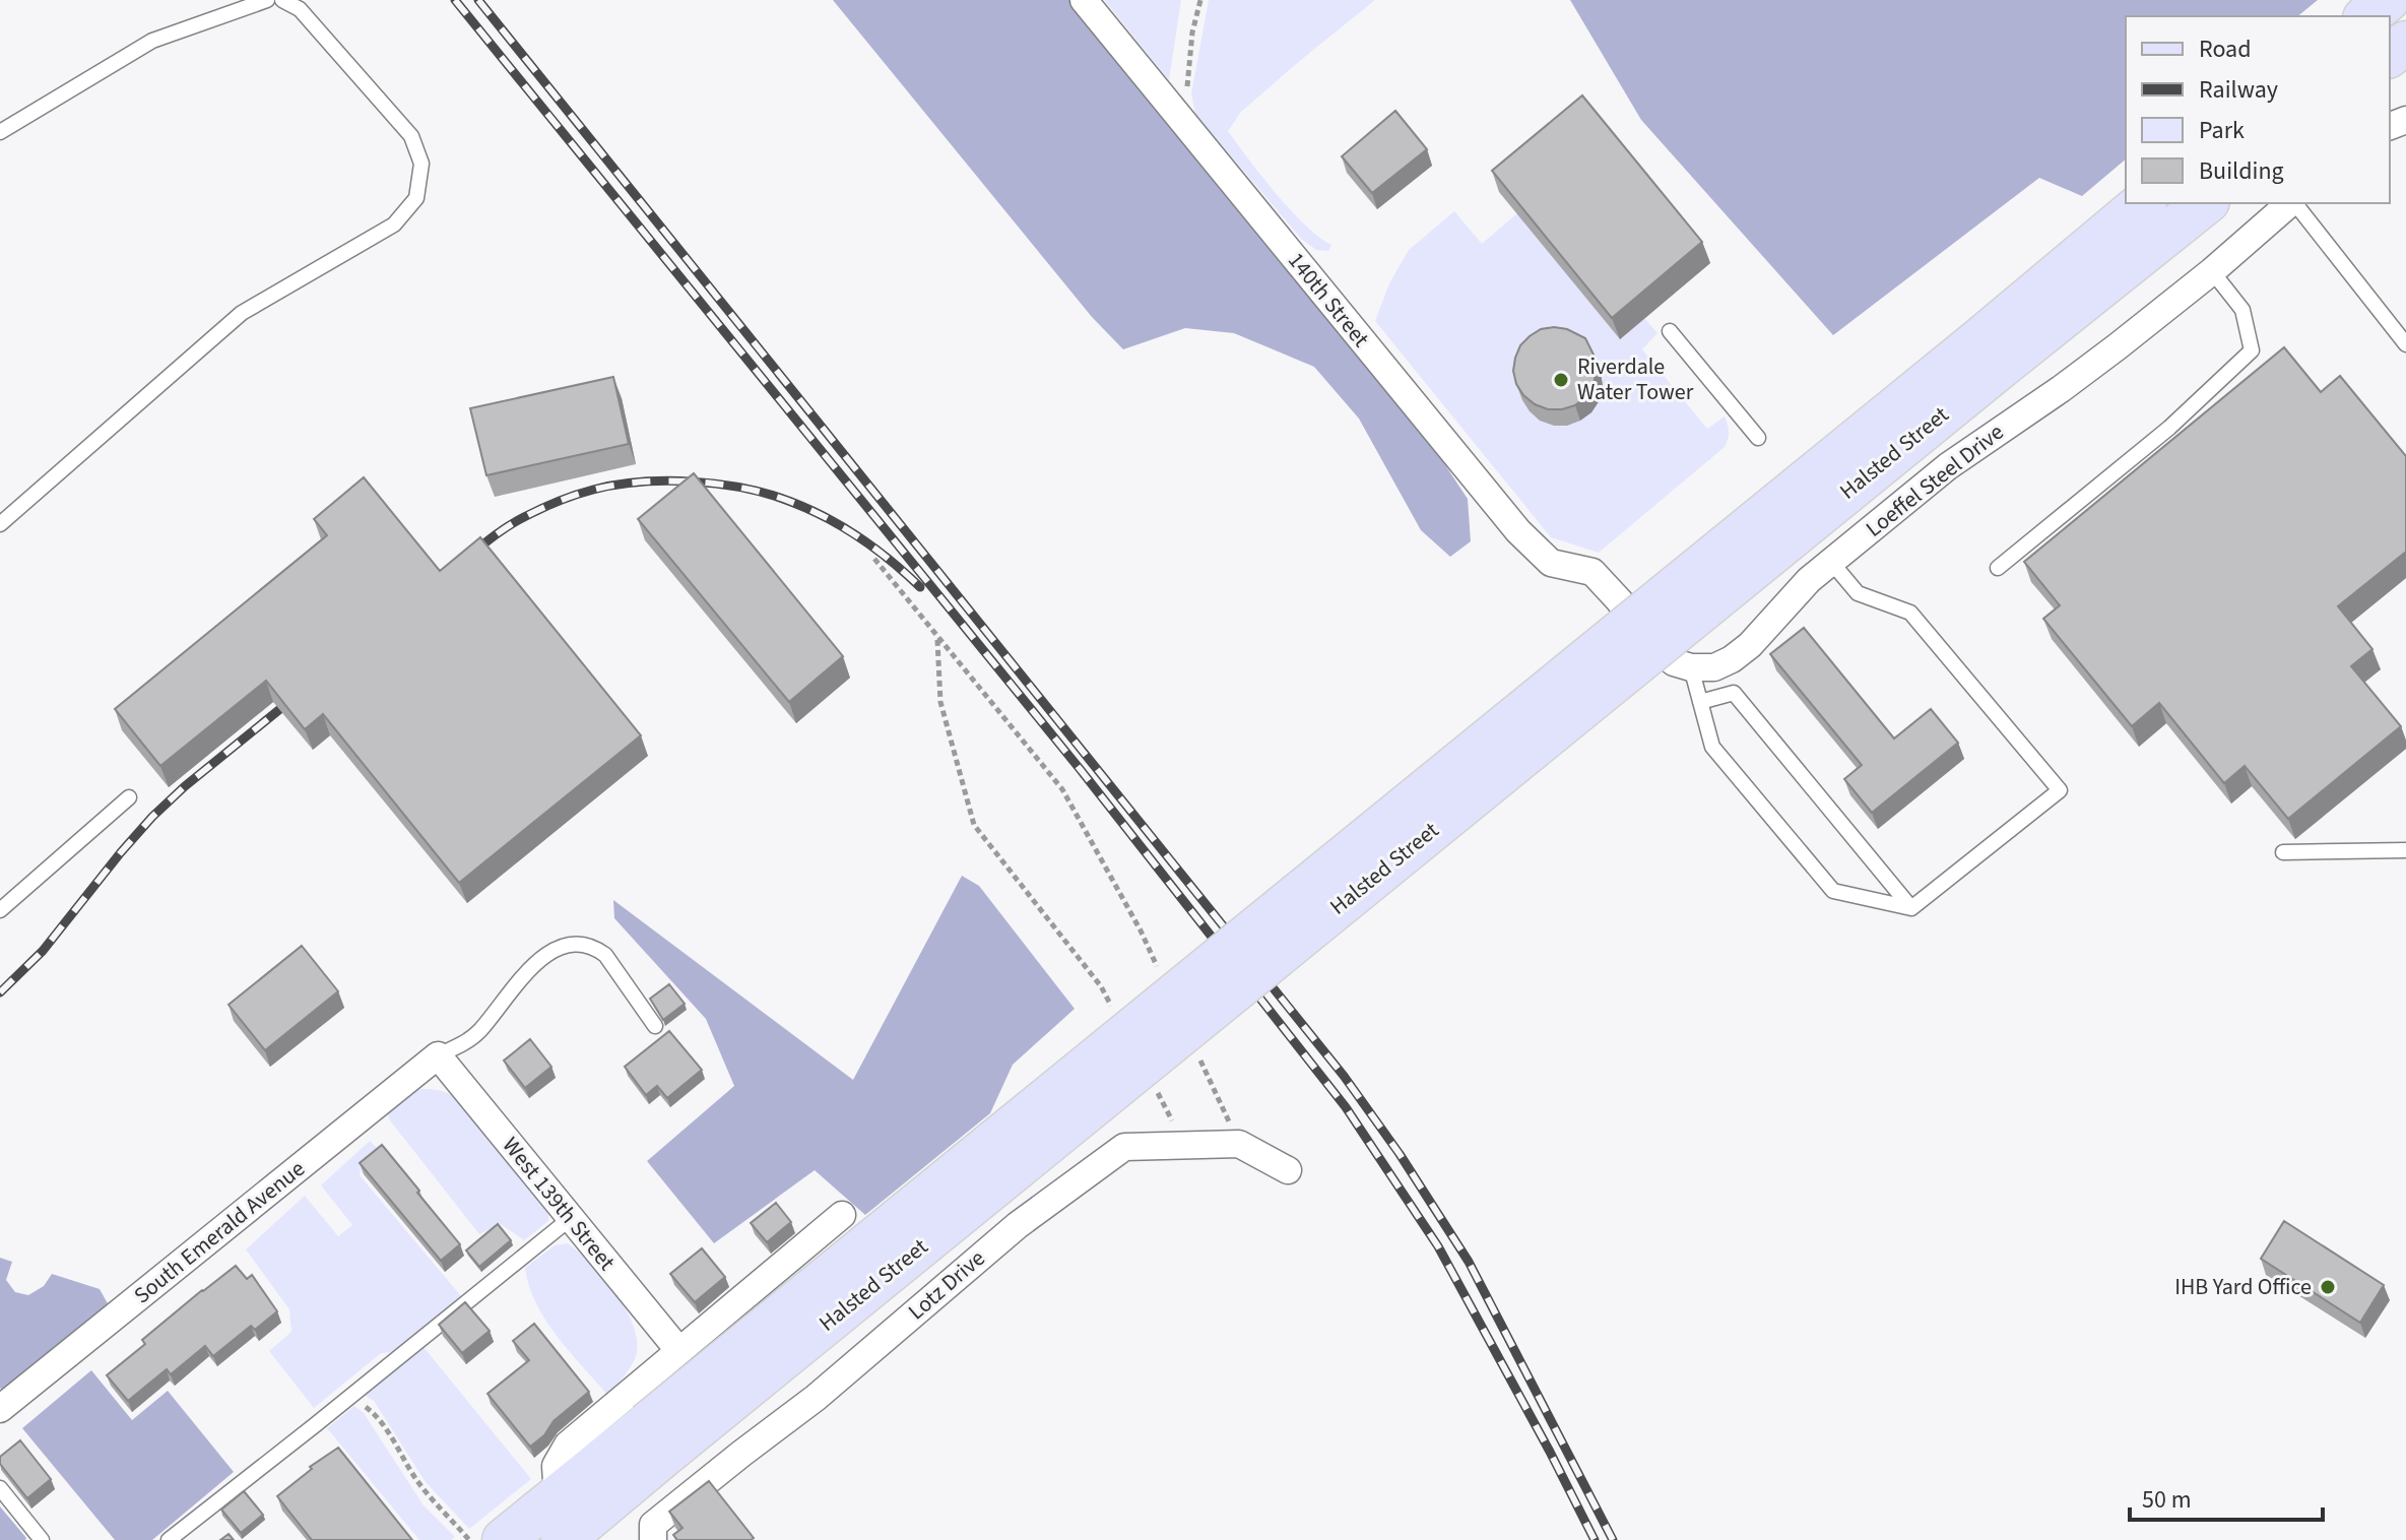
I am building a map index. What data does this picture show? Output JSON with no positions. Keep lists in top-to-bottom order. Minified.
{"streets":{"main road":["Halsted Street"],"street":["140th Street","Loeffel Steel Drive","West 139th Street","South Emerald Avenue","Lotz Drive"]},"crossings":[["140th Street","Loeffel Steel Drive"],["West 139th Street","South Emerald Avenue"]],"places":["Riverdale Water Tower","IHB Yard Office"],"legend":["Road","Railway","Park","Building"],"scale_bar":"50 m"}
